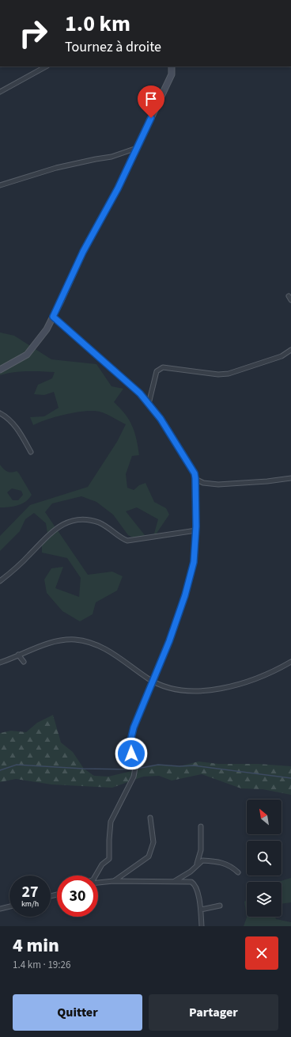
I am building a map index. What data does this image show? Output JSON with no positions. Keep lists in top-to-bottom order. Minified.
{"north":"top left","page":{"turn":["1.0 km","Tournez à droite"],"speed":"27 km/h","limit":"30","heading":["4 min","1.4 km · 19:26"],"buttons":["Quitter","Partager"]}}
